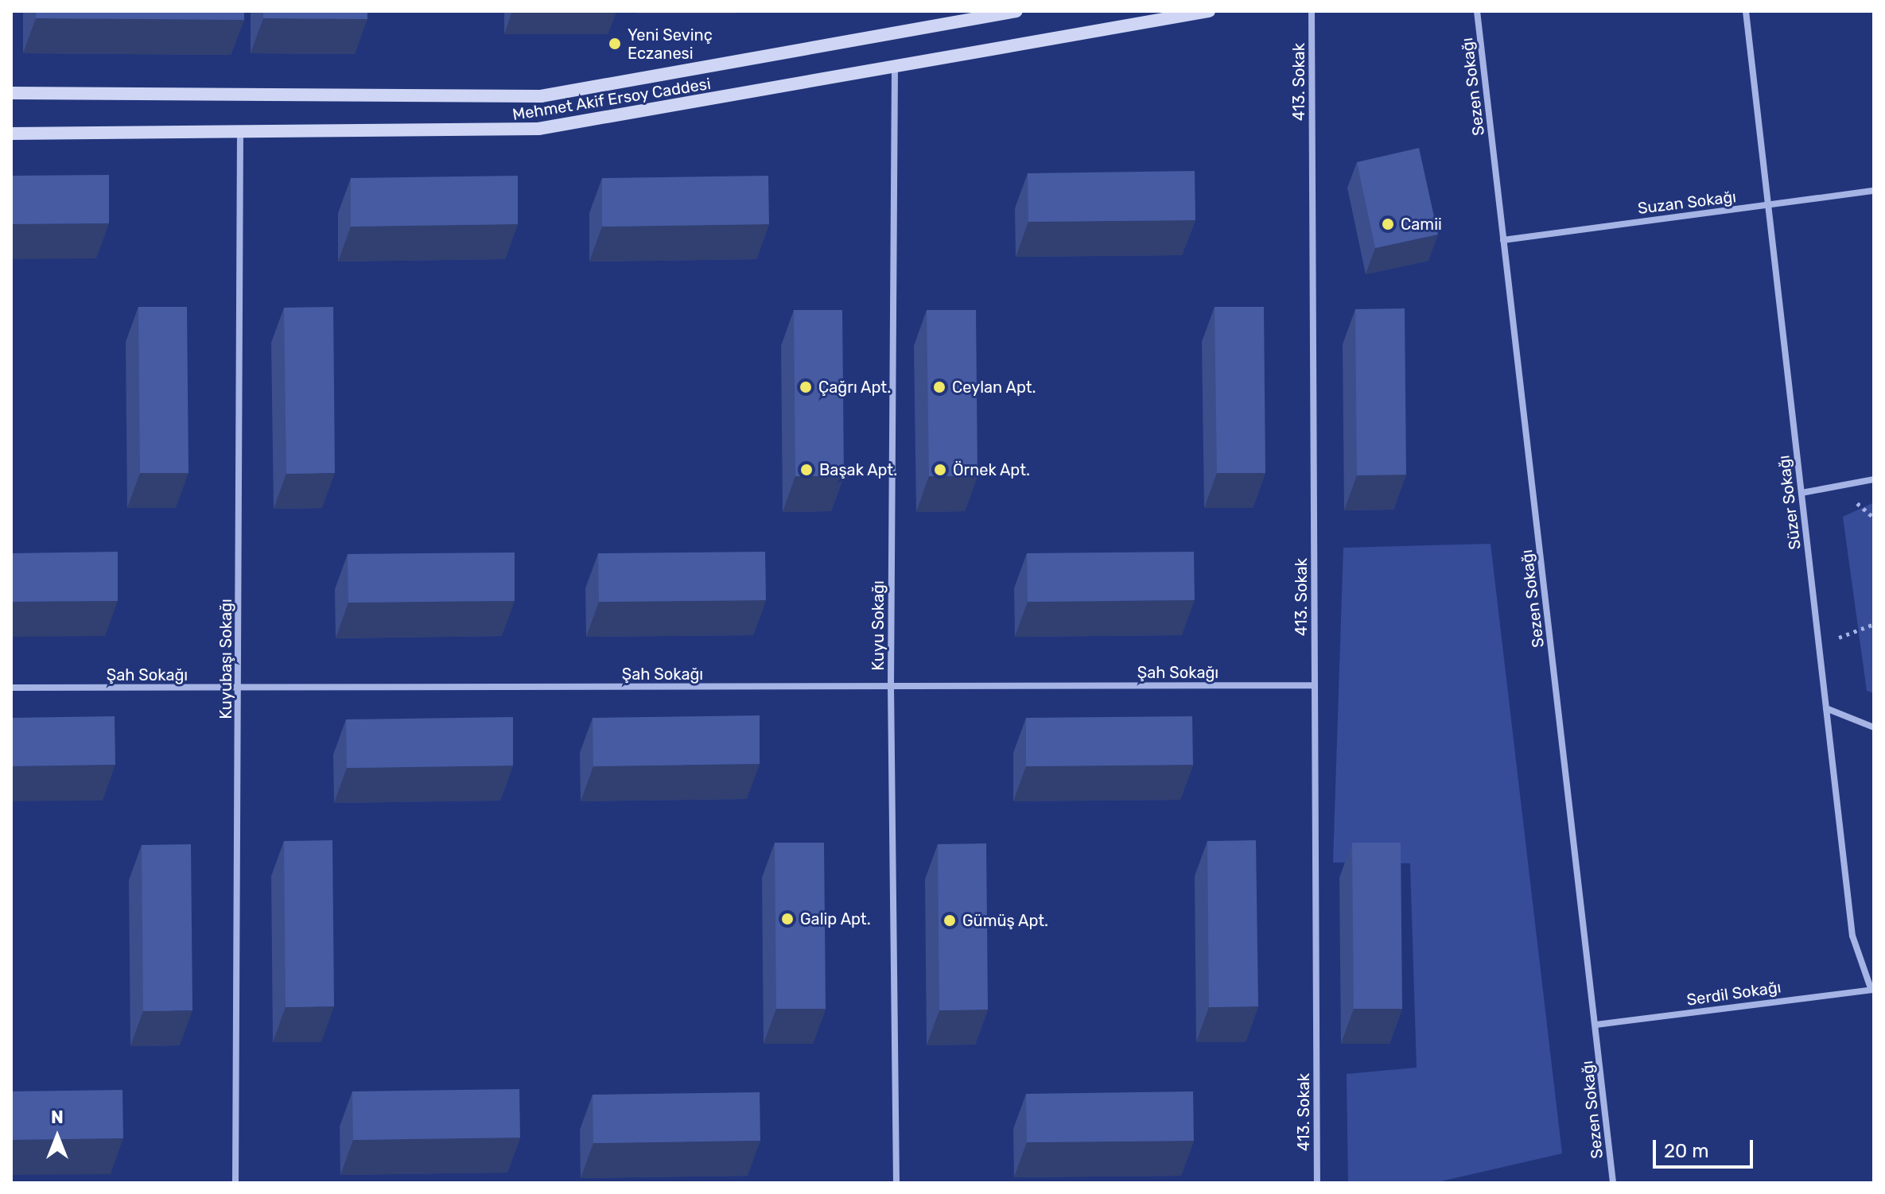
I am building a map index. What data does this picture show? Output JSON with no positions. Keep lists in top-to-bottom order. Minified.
{"streets":{"main road":["Mehmet Akif Ersoy Caddesi"],"street":["413. Sokak","Sezen Sokağı","Suzan Sokağı","Süzer Sokağı","Kuyu Sokağı","Kuyubaşı Sokağı","Şah Sokağı","Serdil Sokağı"]},"crossings":[["413. Sokak","Şah Sokağı"],["Sezen Sokağı","Suzan Sokağı"],["Sezen Sokağı","Serdil Sokağı"],["Mehmet Akif Ersoy Caddesi","Kuyu Sokağı"],["Mehmet Akif Ersoy Caddesi","Kuyubaşı Sokağı"],["Suzan Sokağı","Süzer Sokağı"],["Süzer Sokağı","Serdil Sokağı"],["Kuyu Sokağı","Şah Sokağı"],["Kuyubaşı Sokağı","Şah Sokağı"]],"places":["Yeni Sevinç Eczanesi","Camii","Çağrı Apt.","Ceylan Apt.","Başak Apt.","Örnek Apt.","Galip Apt.","Gümüş Apt."],"scale_bar":"20 m","north":"top"}
